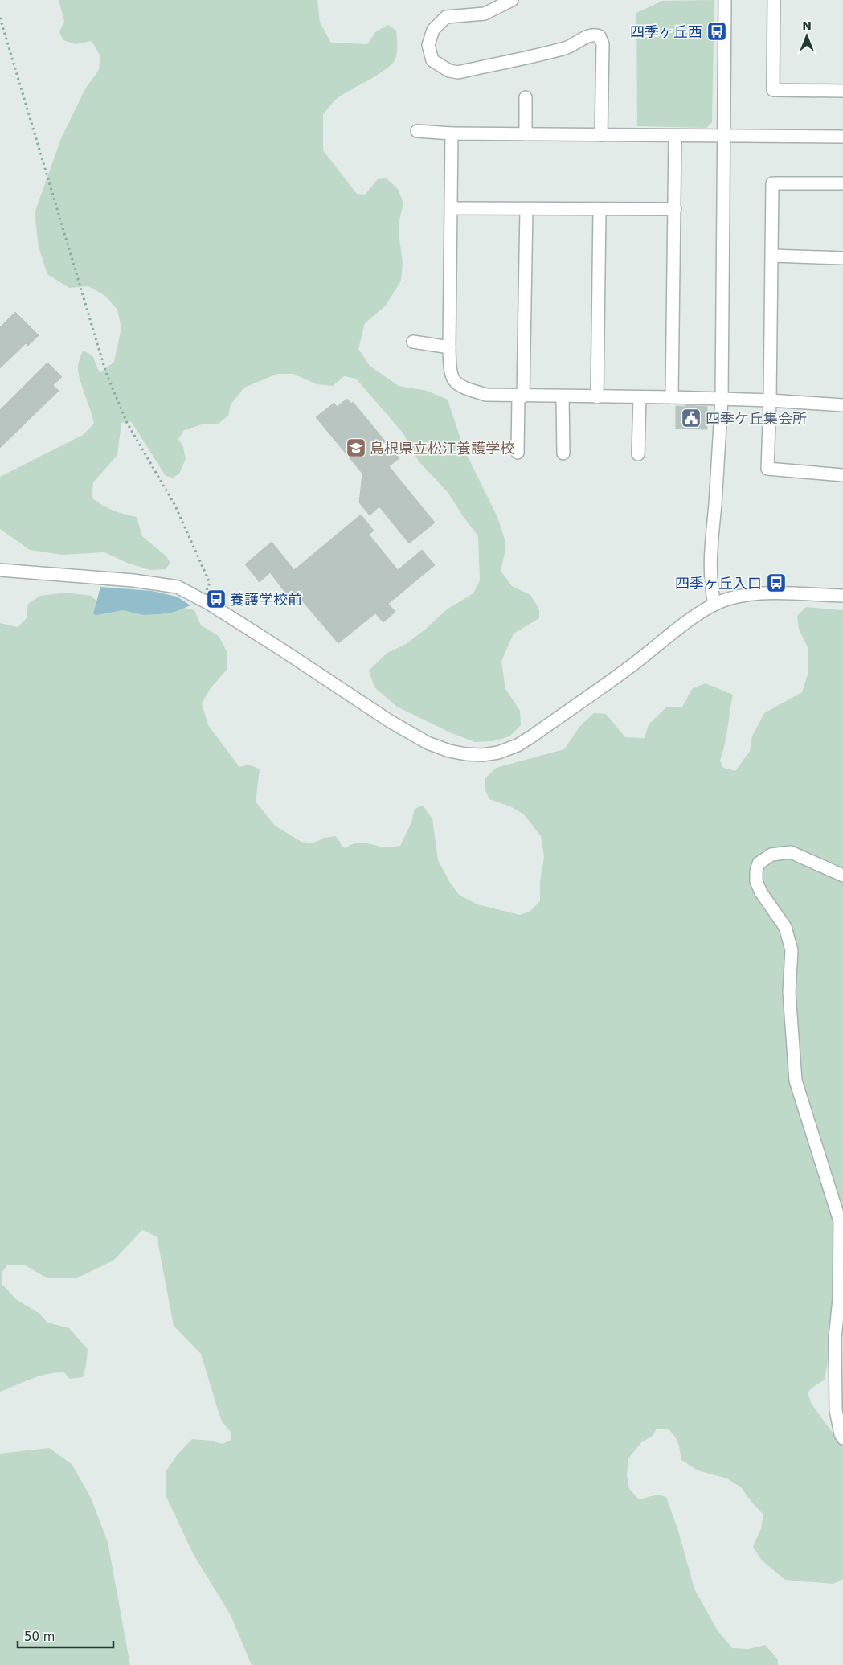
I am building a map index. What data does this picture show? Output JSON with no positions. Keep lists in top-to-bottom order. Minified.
{"places":{"bus stop":["四季ヶ丘西","四季ヶ丘入口","養護学校前"],"public building":["四季ケ丘集会所"],"school or university":["島根県立松江養護学校"]},"scale_bar":"50 m","north":"top"}
